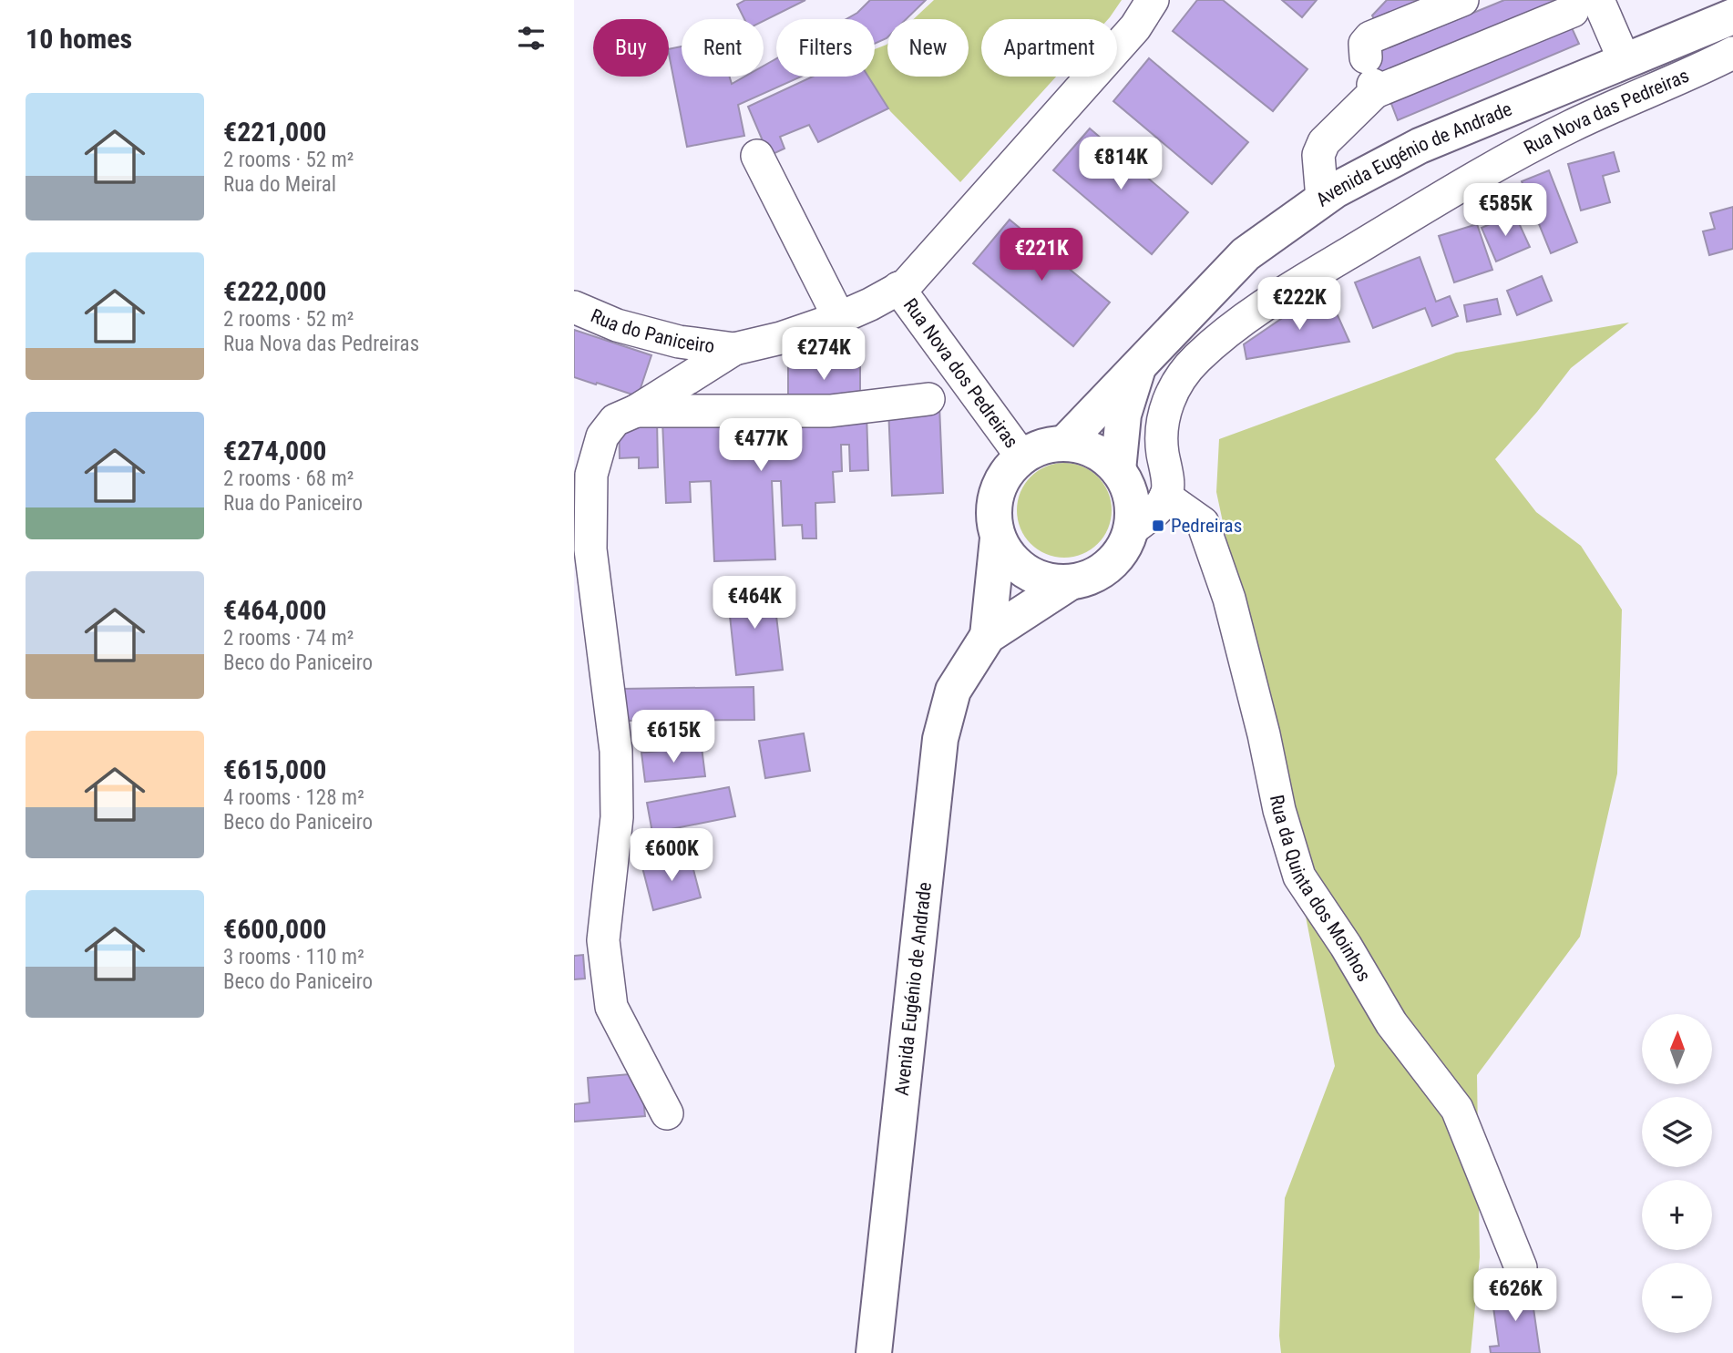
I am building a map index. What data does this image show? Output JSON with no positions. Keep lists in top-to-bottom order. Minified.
{"streets":{"main road":["Avenida Eugénio de Andrade"],"street":["Rua Nova das Pedreiras","Rua do Paniceiro","Rua Nova dos Pedreiras","Rua da Quinta dos Moinhos"]},"crossings":[["Rua Nova das Pedreiras","Rua da Quinta dos Moinhos"],["Avenida Eugénio de Andrade","Rua Nova dos Pedreiras"]],"places":{"transit":["Pedreiras"]},"north":"top","page":{"heading":"10 homes","chip":["Buy","Rent","Filters","New","Apartment"],"list":[{"name":"€221,000","note":"2 rooms · 52 m² · Rua do Meiral"},{"name":"€222,000","note":"2 rooms · 52 m² · Rua Nova das Pedreiras"},{"name":"€274,000","note":"2 rooms · 68 m² · Rua do Paniceiro"},{"name":"€464,000","note":"2 rooms · 74 m² · Beco do Paniceiro"},{"name":"€615,000","note":"4 rooms · 128 m² · Beco do Paniceiro"},{"name":"€600,000","note":"3 rooms · 110 m² · Beco do Paniceiro"}],"price":["€814K","€585K","€221K","€222K","€274K","€477K","€464K","€615K","€600K","€626K"],"map_buttons":["+","−"]}}
